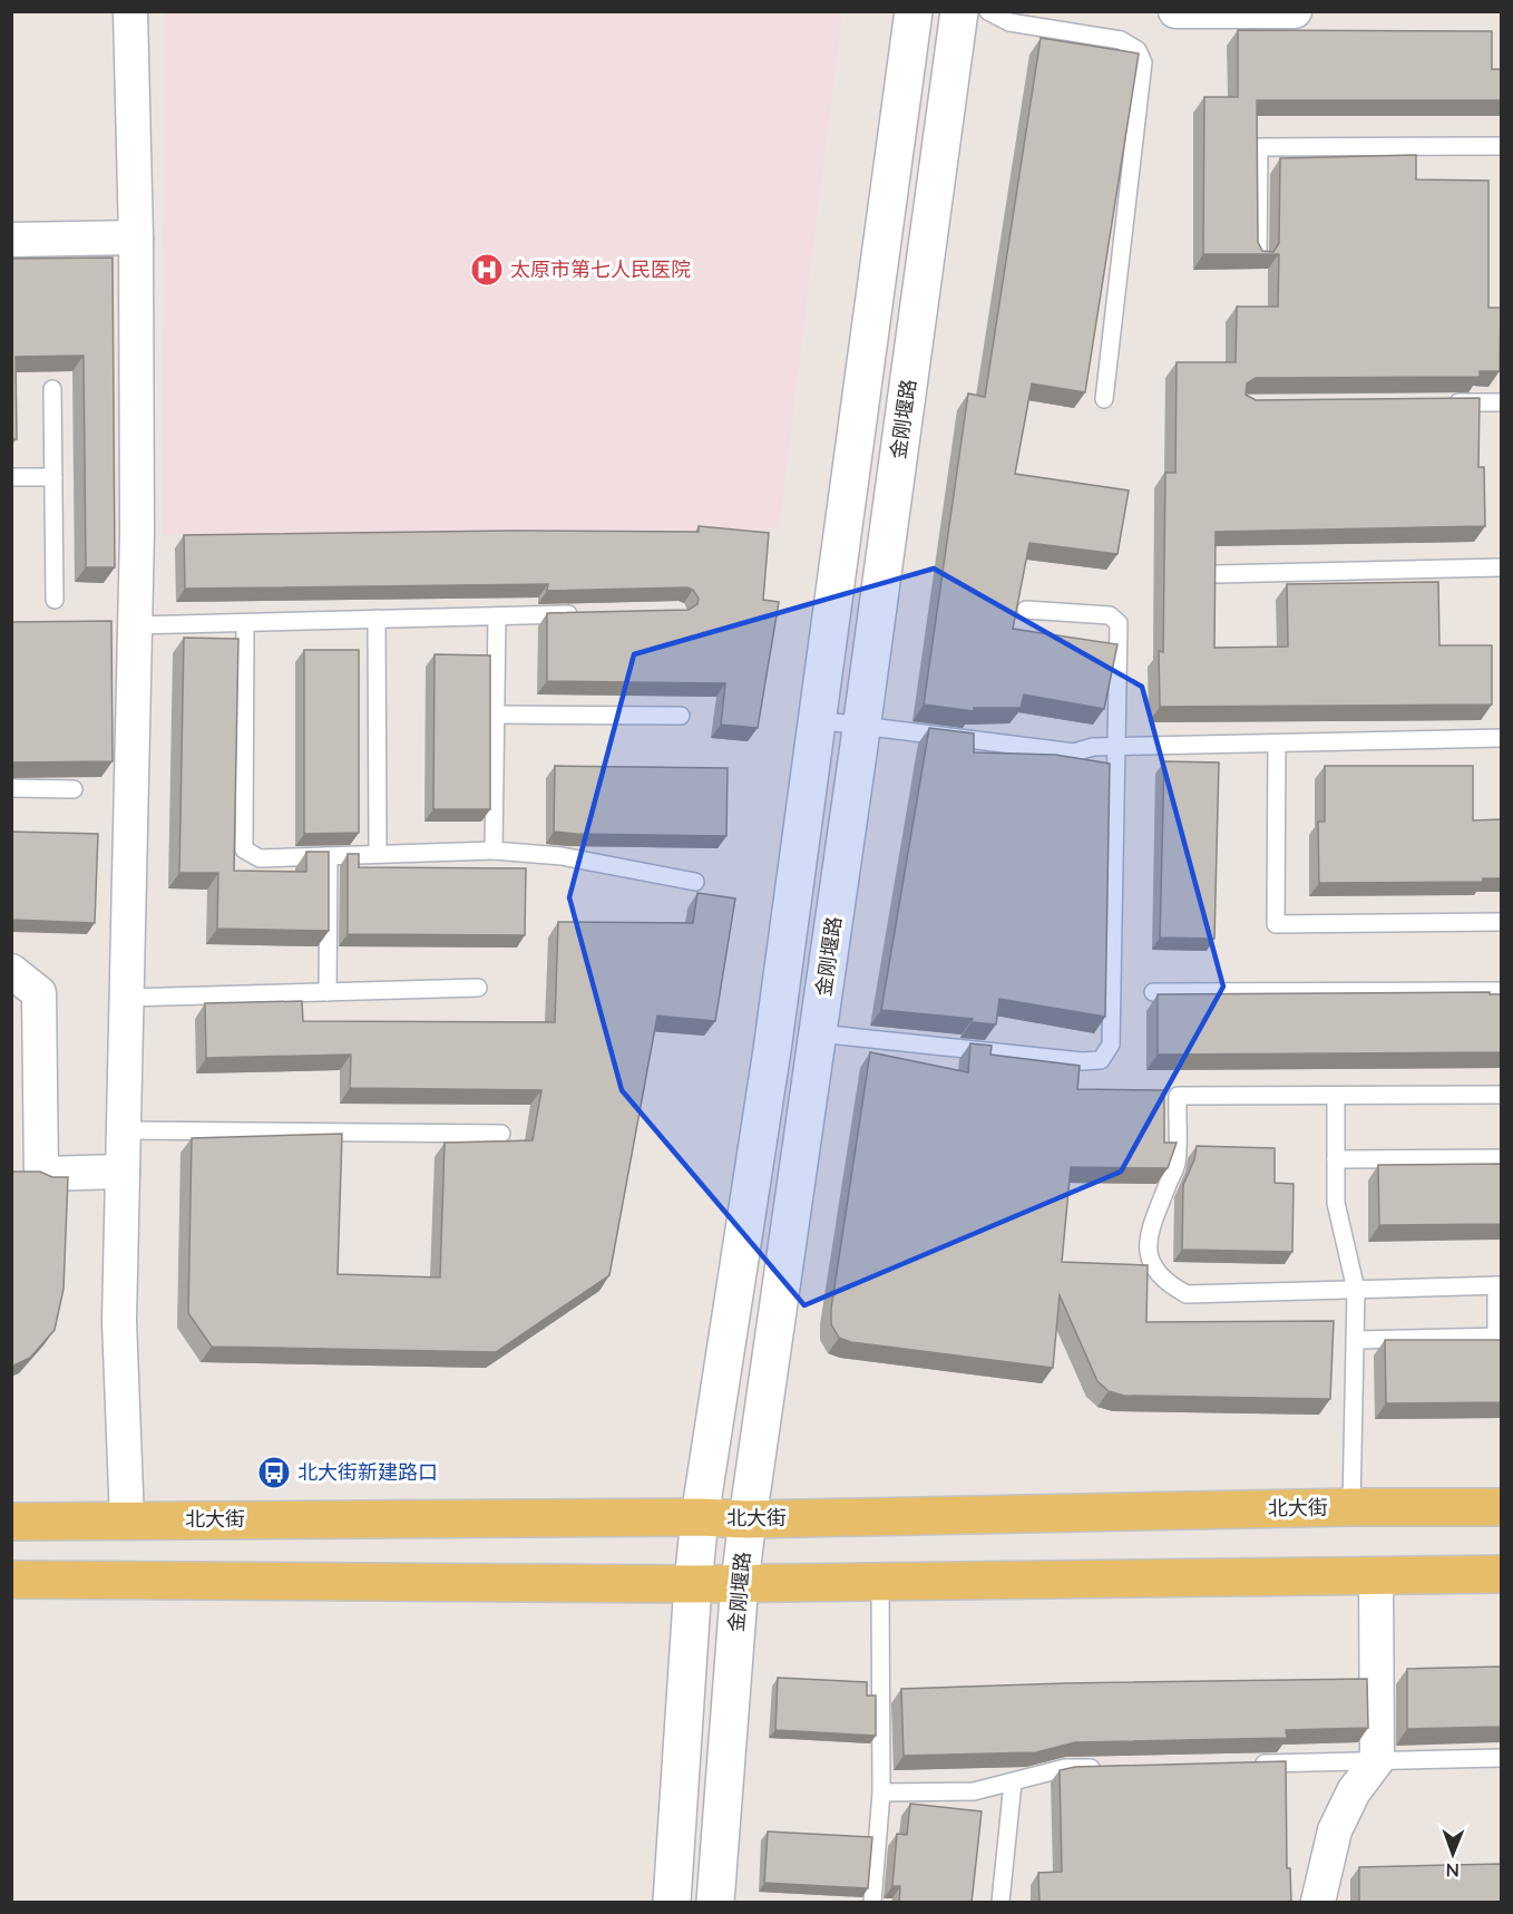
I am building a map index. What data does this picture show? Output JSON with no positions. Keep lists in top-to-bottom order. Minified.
{"streets":{"main road":["金刚堰路","北大街"]},"crossings":[["金刚堰路","北大街"]],"places":{"hospital":["太原市第七人民医院"],"bus stop":["北大街新建路口"]},"north":"bottom"}
